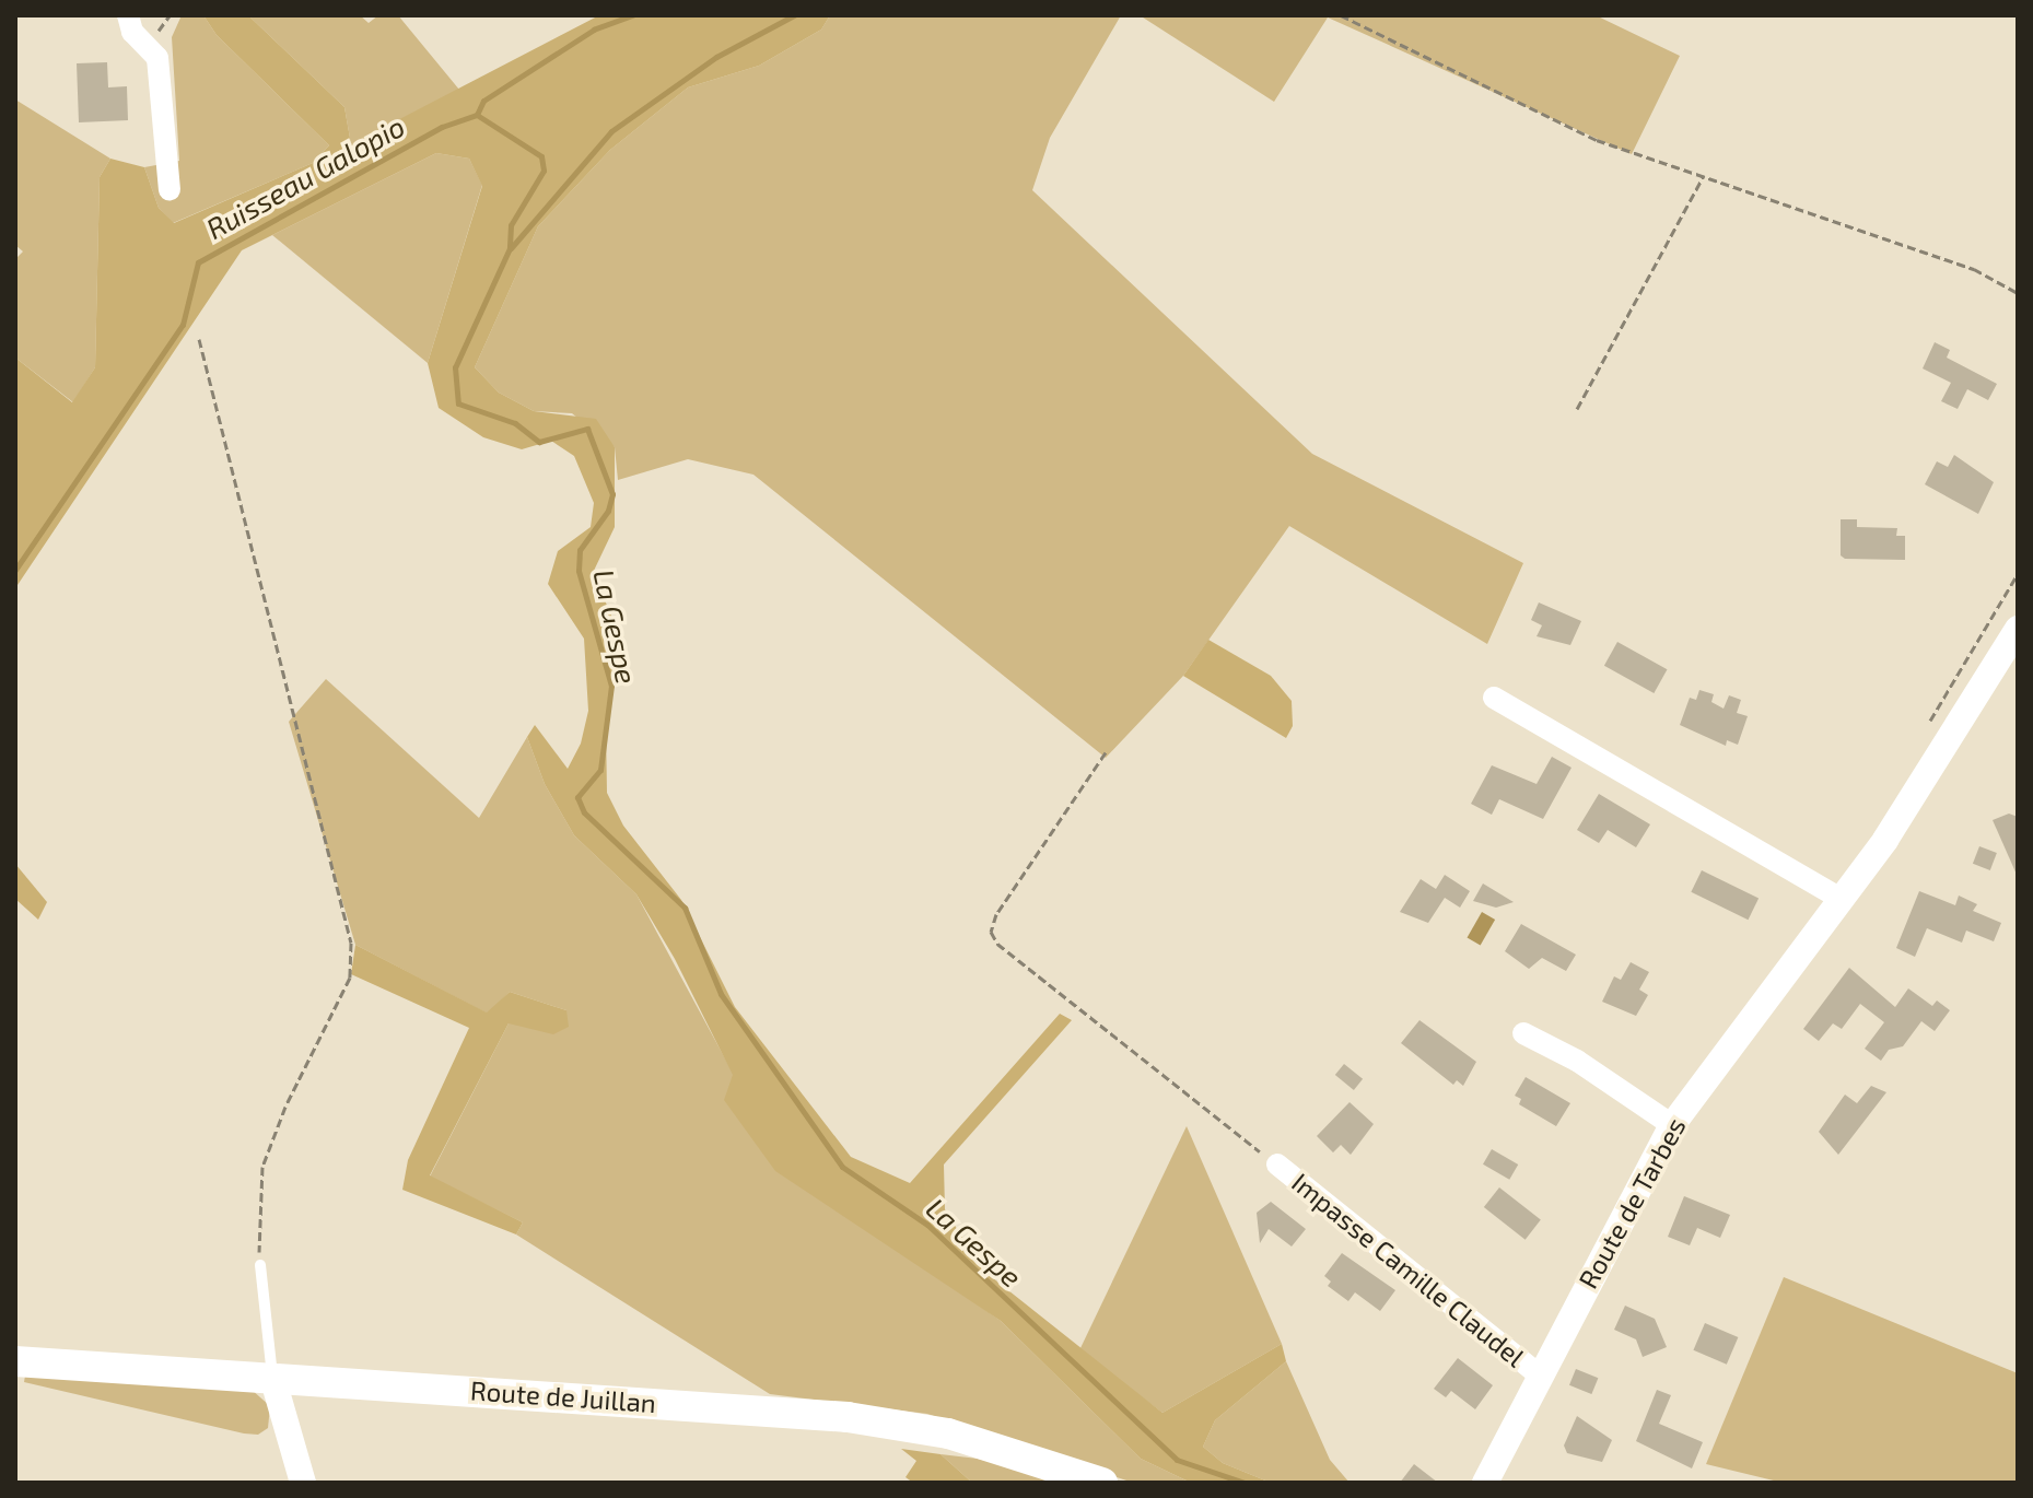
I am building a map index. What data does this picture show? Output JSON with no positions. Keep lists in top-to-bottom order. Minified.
{"streets":{"main road":["Route de Juillan"],"street":["Route de Tarbes","Impasse Camille Claudel"]},"crossings":[["Route de Tarbes","Impasse Camille Claudel"]],"water":["Ruisseau Galopio","La Gespe"]}
